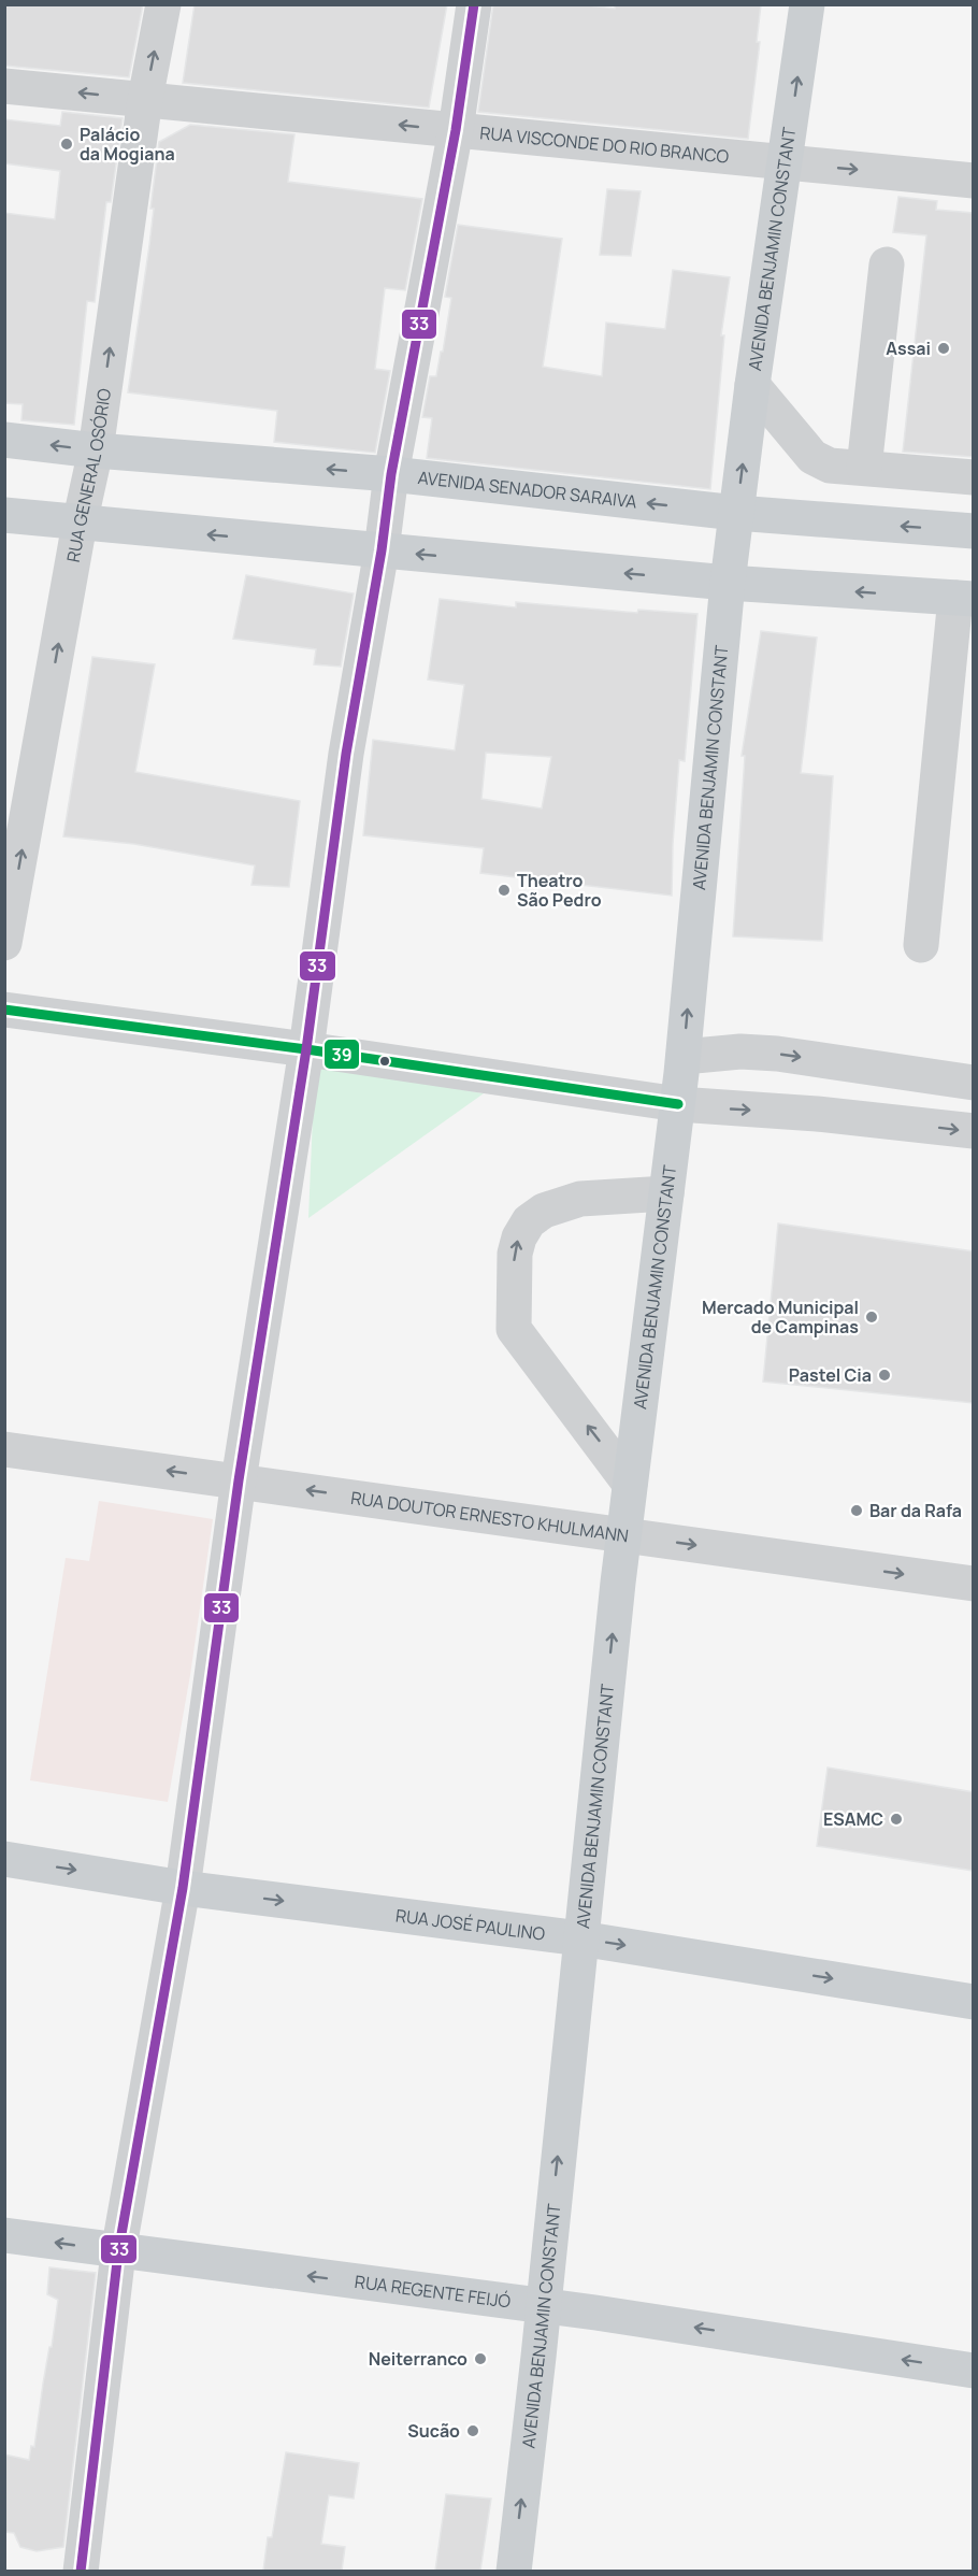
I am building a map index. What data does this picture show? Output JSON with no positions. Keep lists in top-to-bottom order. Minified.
{"streets":{"main road":["AVENIDA BENJAMIN CONSTANT","AVENIDA SENADOR SARAIVA","RUA JOSÉ PAULINO","RUA REGENTE FEIJÓ"],"street":["RUA VISCONDE DO RIO BRANCO","RUA GENERAL OSÓRIO","RUA DOUTOR ERNESTO KHULMANN"]},"crossings":[["RUA VISCONDE DO RIO BRANCO","AVENIDA BENJAMIN CONSTANT"],["RUA VISCONDE DO RIO BRANCO","RUA GENERAL OSÓRIO"],["AVENIDA BENJAMIN CONSTANT","AVENIDA SENADOR SARAIVA"],["AVENIDA BENJAMIN CONSTANT","RUA DOUTOR ERNESTO KHULMANN"],["AVENIDA BENJAMIN CONSTANT","RUA JOSÉ PAULINO"],["AVENIDA BENJAMIN CONSTANT","RUA REGENTE FEIJÓ"],["RUA GENERAL OSÓRIO","AVENIDA SENADOR SARAIVA"]],"one_way":["AVENIDA BENJAMIN CONSTANT","RUA JOSÉ PAULINO","RUA REGENTE FEIJÓ"],"places":["Palácio da Mogiana","Assai","Theatro São Pedro","Mercado Municipal de Campinas","Pastel Cia","Bar da Rafa","ESAMC","Neiterranco","Sucão"],"lines":["transit line 33","transit line 39"]}
